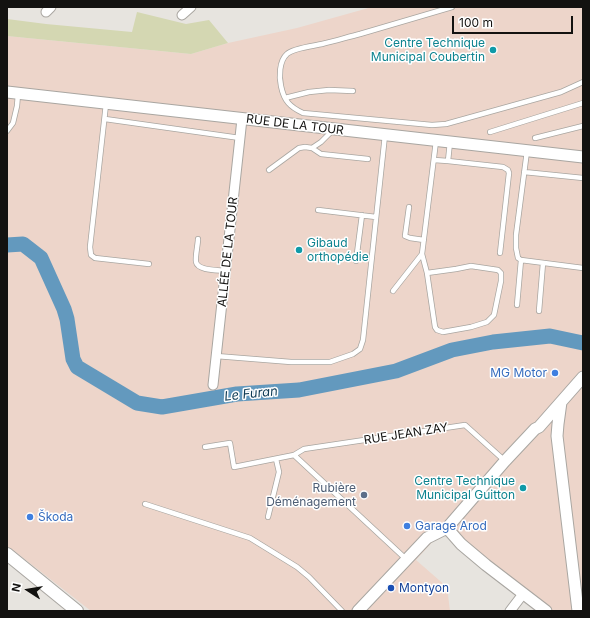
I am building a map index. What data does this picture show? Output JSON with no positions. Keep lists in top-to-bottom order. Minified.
{"streets":{"street":["RUE DE LA TOUR","ALLÉE DE LA TOUR"],"lane":["RUE JEAN ZAY"]},"crossings":[["RUE DE LA TOUR","ALLÉE DE LA TOUR"]],"water":["Le Furan"],"places":["Centre Technique Municipal Coubertin","Gibaud orthopédie","MG Motor","Centre Technique Municipal Guitton","Rubière Déménagement","Škoda","Garage Arod","Montyon"],"scale_bar":"100 m","north":"left"}
